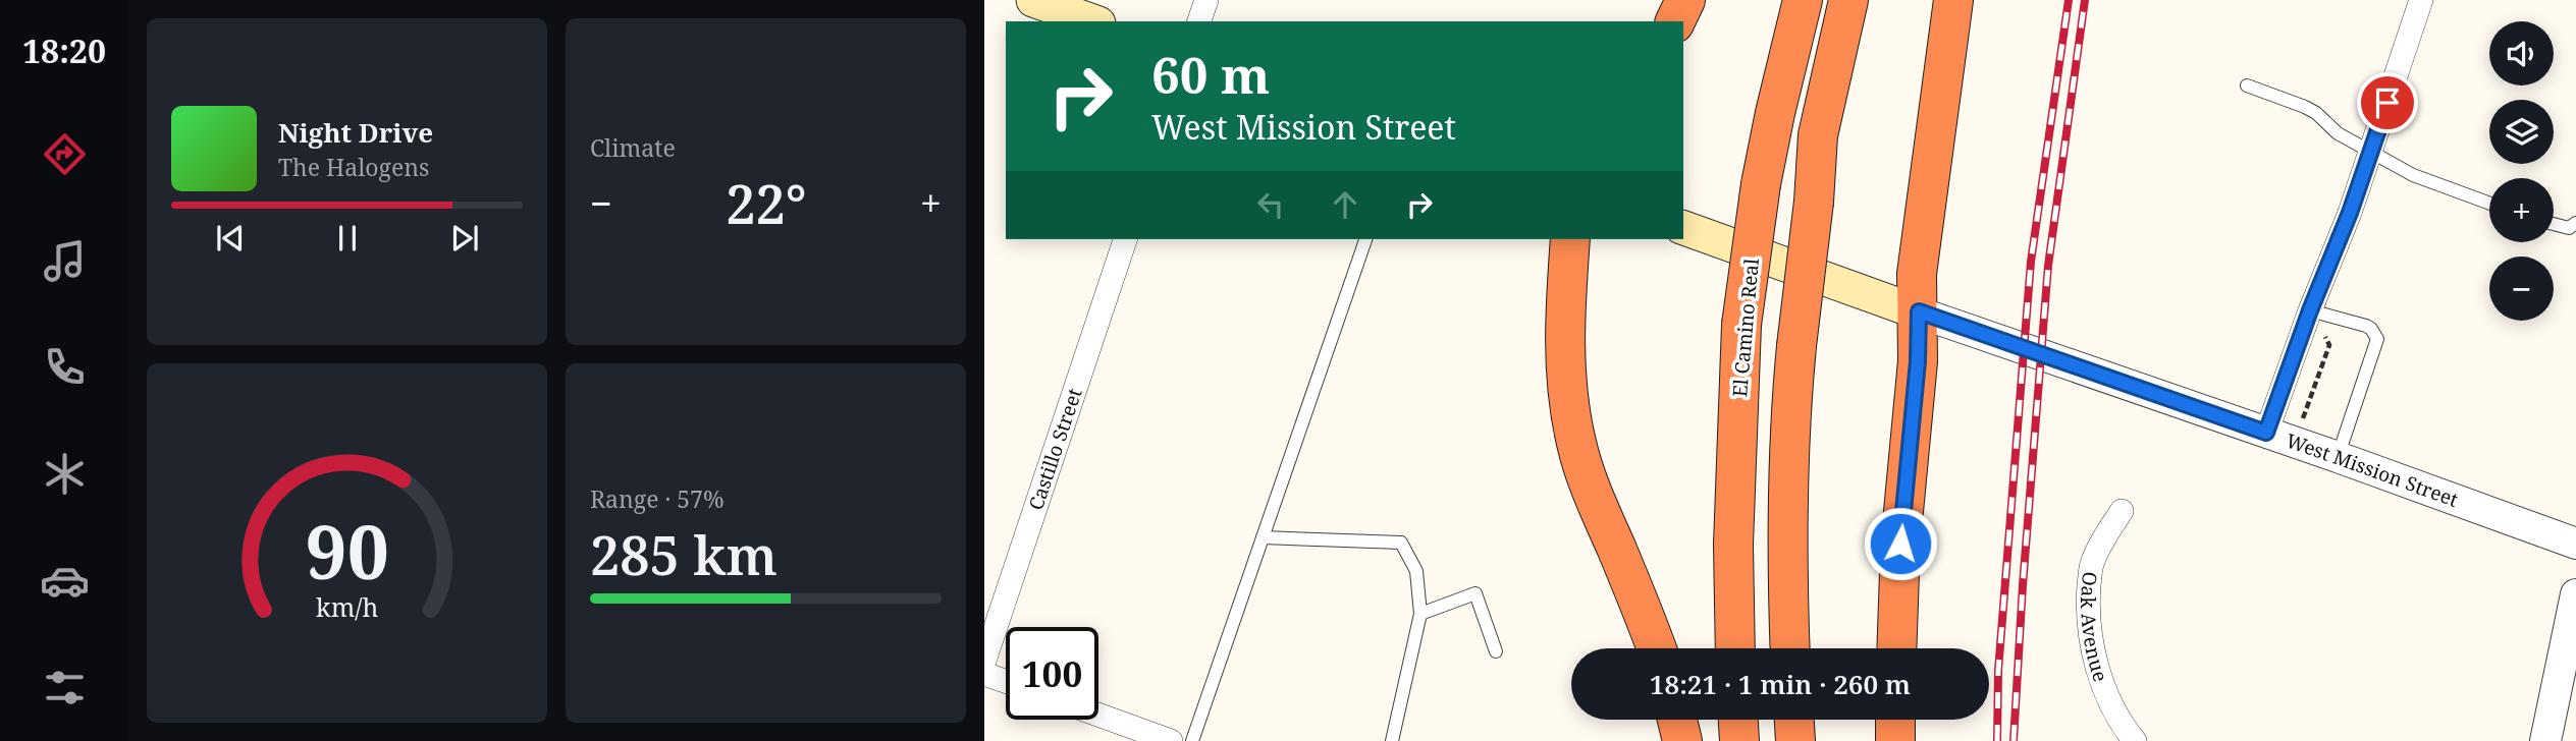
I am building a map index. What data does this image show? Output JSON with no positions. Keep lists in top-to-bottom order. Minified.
{"streets":{"highway":["El Camino Real"],"main road":["West Mission Street"],"street":["Castillo Street","Oak Avenue"]},"page":{"tabs":"18:20","tile":["Climate",["Range · 57%","285 km"]],"map_buttons":["+","−"],"turn":["60 m","West Mission Street"],"song":["Night Drive","The Halogens"],"heat":["−","22°","+"],"limit":"100","trip":"18:21 · 1 min · 260 m","gauge":["90","km/h"]}}
